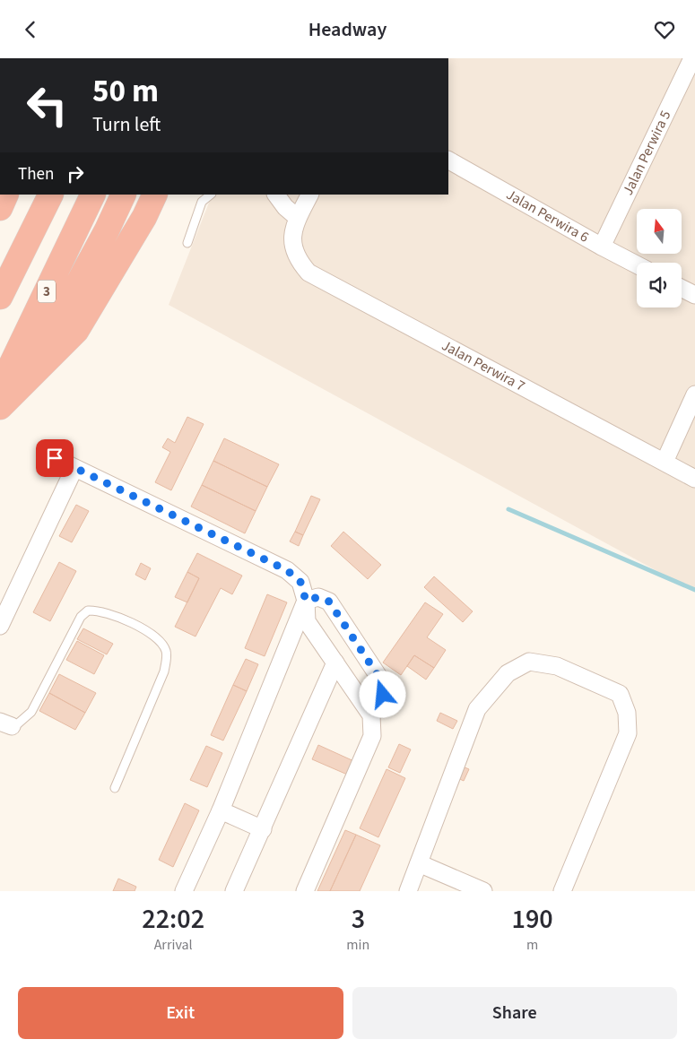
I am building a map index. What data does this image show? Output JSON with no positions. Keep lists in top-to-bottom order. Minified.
{"streets":{"highway":["3"],"street":["Jalan Perwira 5","Jalan Perwira 6","Jalan Perwira 7"]},"crossings":[["Jalan Perwira 5","Jalan Perwira 6"]],"north":"top","page":{"header":"Headway","turn":["50 m","Turn left"],"then":"Then","eta":["22:02","Arrival","3","min","190","m"],"buttons":["Exit","Share"]}}
